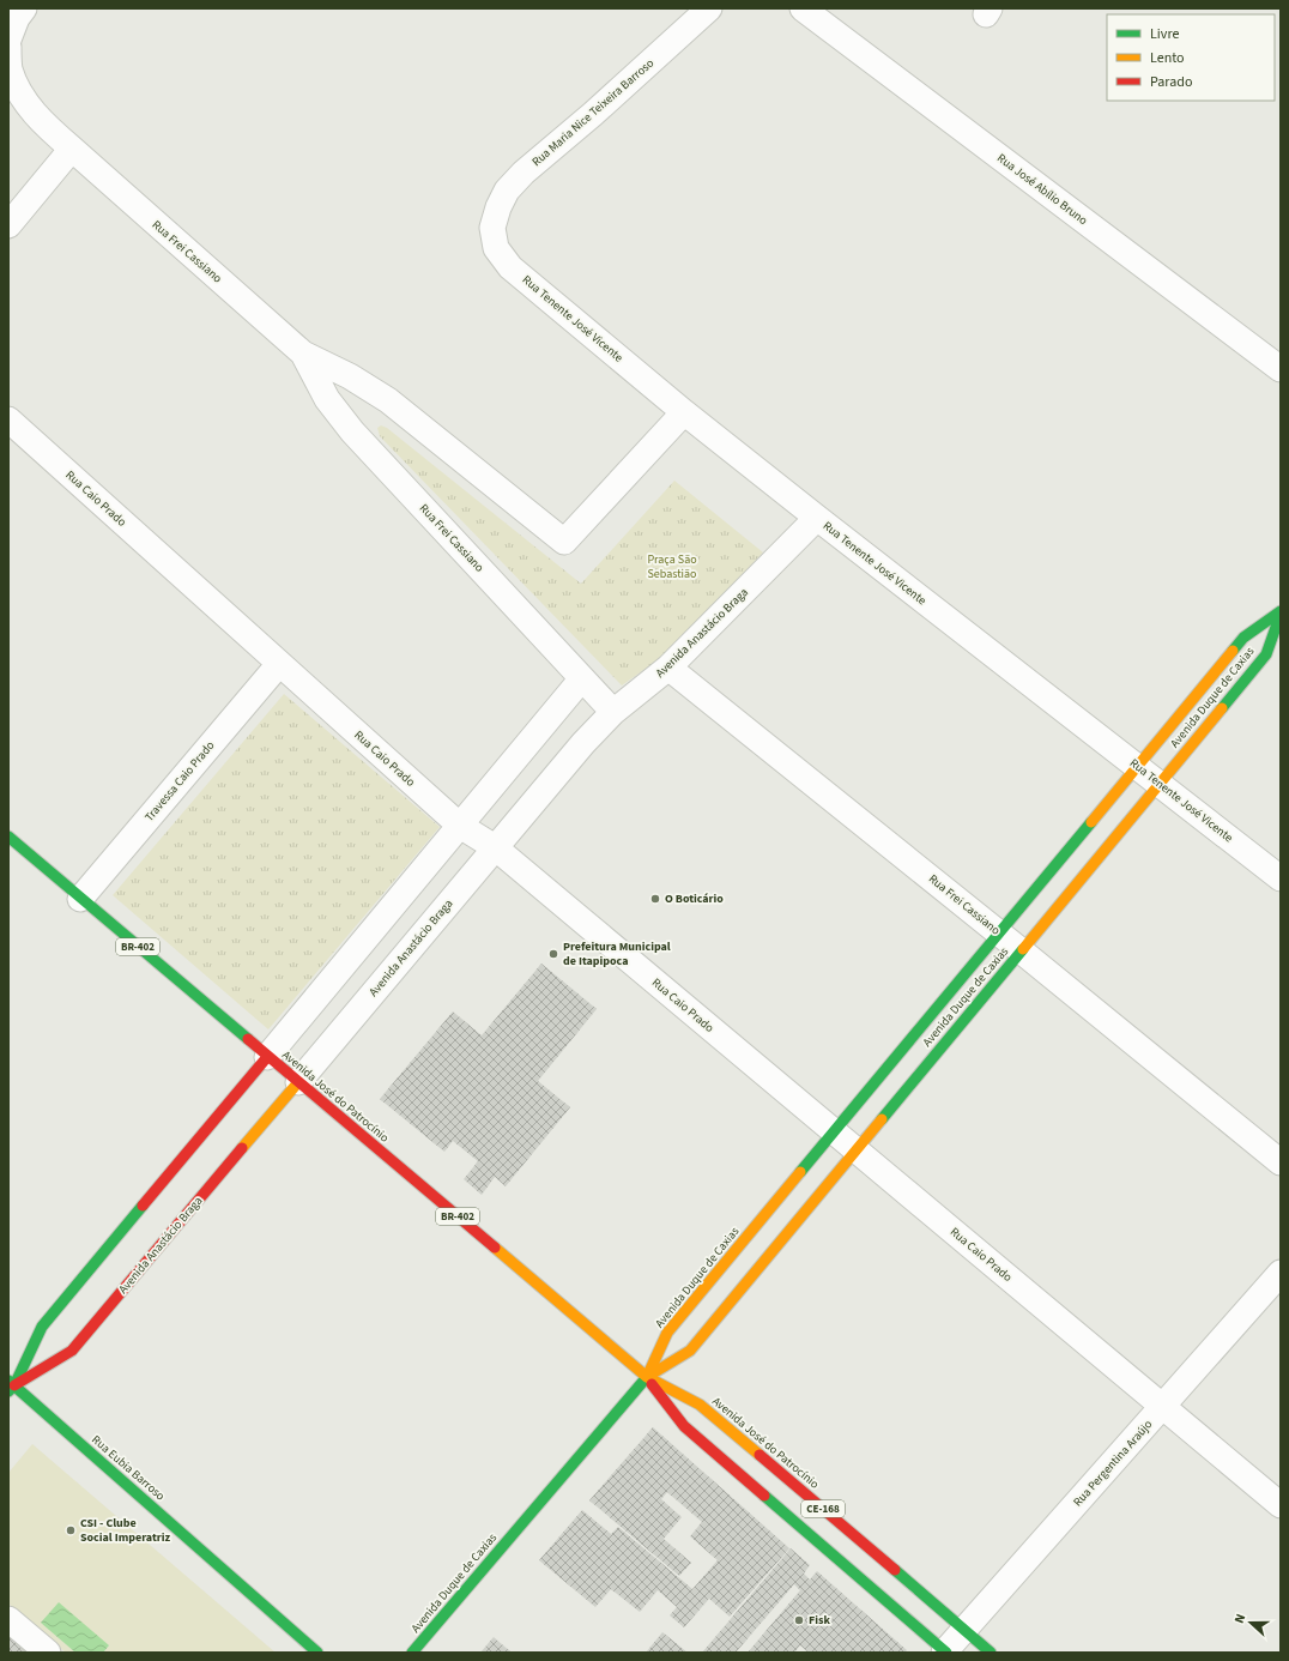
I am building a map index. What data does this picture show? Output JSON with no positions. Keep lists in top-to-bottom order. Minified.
{"streets":{"main road":["Avenida Anastácio Braga","Avenida Duque de Caxias","BR-402","Avenida José do Patrocínio","Rua Eubia Barroso","CE-168"],"street":["Rua Maria Nice Teixeira Barroso","Rua José Abílio Bruno","Rua Frei Cassiano","Rua Tenente José Vicente","Rua Caio Prado","Travessa Caio Prado","Rua Pergentina Araújo"]},"crossings":[["Rua Maria Nice Teixeira Barroso","Rua Tenente José Vicente"],["Rua Frei Cassiano","Rua Tenente José Vicente"],["Rua Frei Cassiano","Avenida Anastácio Braga"],["Rua Frei Cassiano","Avenida Duque de Caxias"],["Rua Tenente José Vicente","Avenida Anastácio Braga"],["Rua Tenente José Vicente","Avenida Duque de Caxias"],["Rua Caio Prado","Avenida Anastácio Braga"],["Rua Caio Prado","Avenida Duque de Caxias"],["Rua Caio Prado","Travessa Caio Prado"],["Rua Caio Prado","Rua Pergentina Araújo"],["Avenida Anastácio Braga","Avenida José do Patrocínio"],["Avenida Anastácio Braga","Rua Eubia Barroso"],["Avenida Duque de Caxias","Avenida José do Patrocínio"],["Travessa Caio Prado","Avenida José do Patrocínio"],["Avenida José do Patrocínio","Rua Pergentina Araújo"]],"parks":["Praça São Sebastião"],"places":["O Boticário","Prefeitura Municipal de Itapipoca","CSI - Clube Social Imperatriz","Fisk"],"legend":["Livre","Lento","Parado"],"north":"left"}
